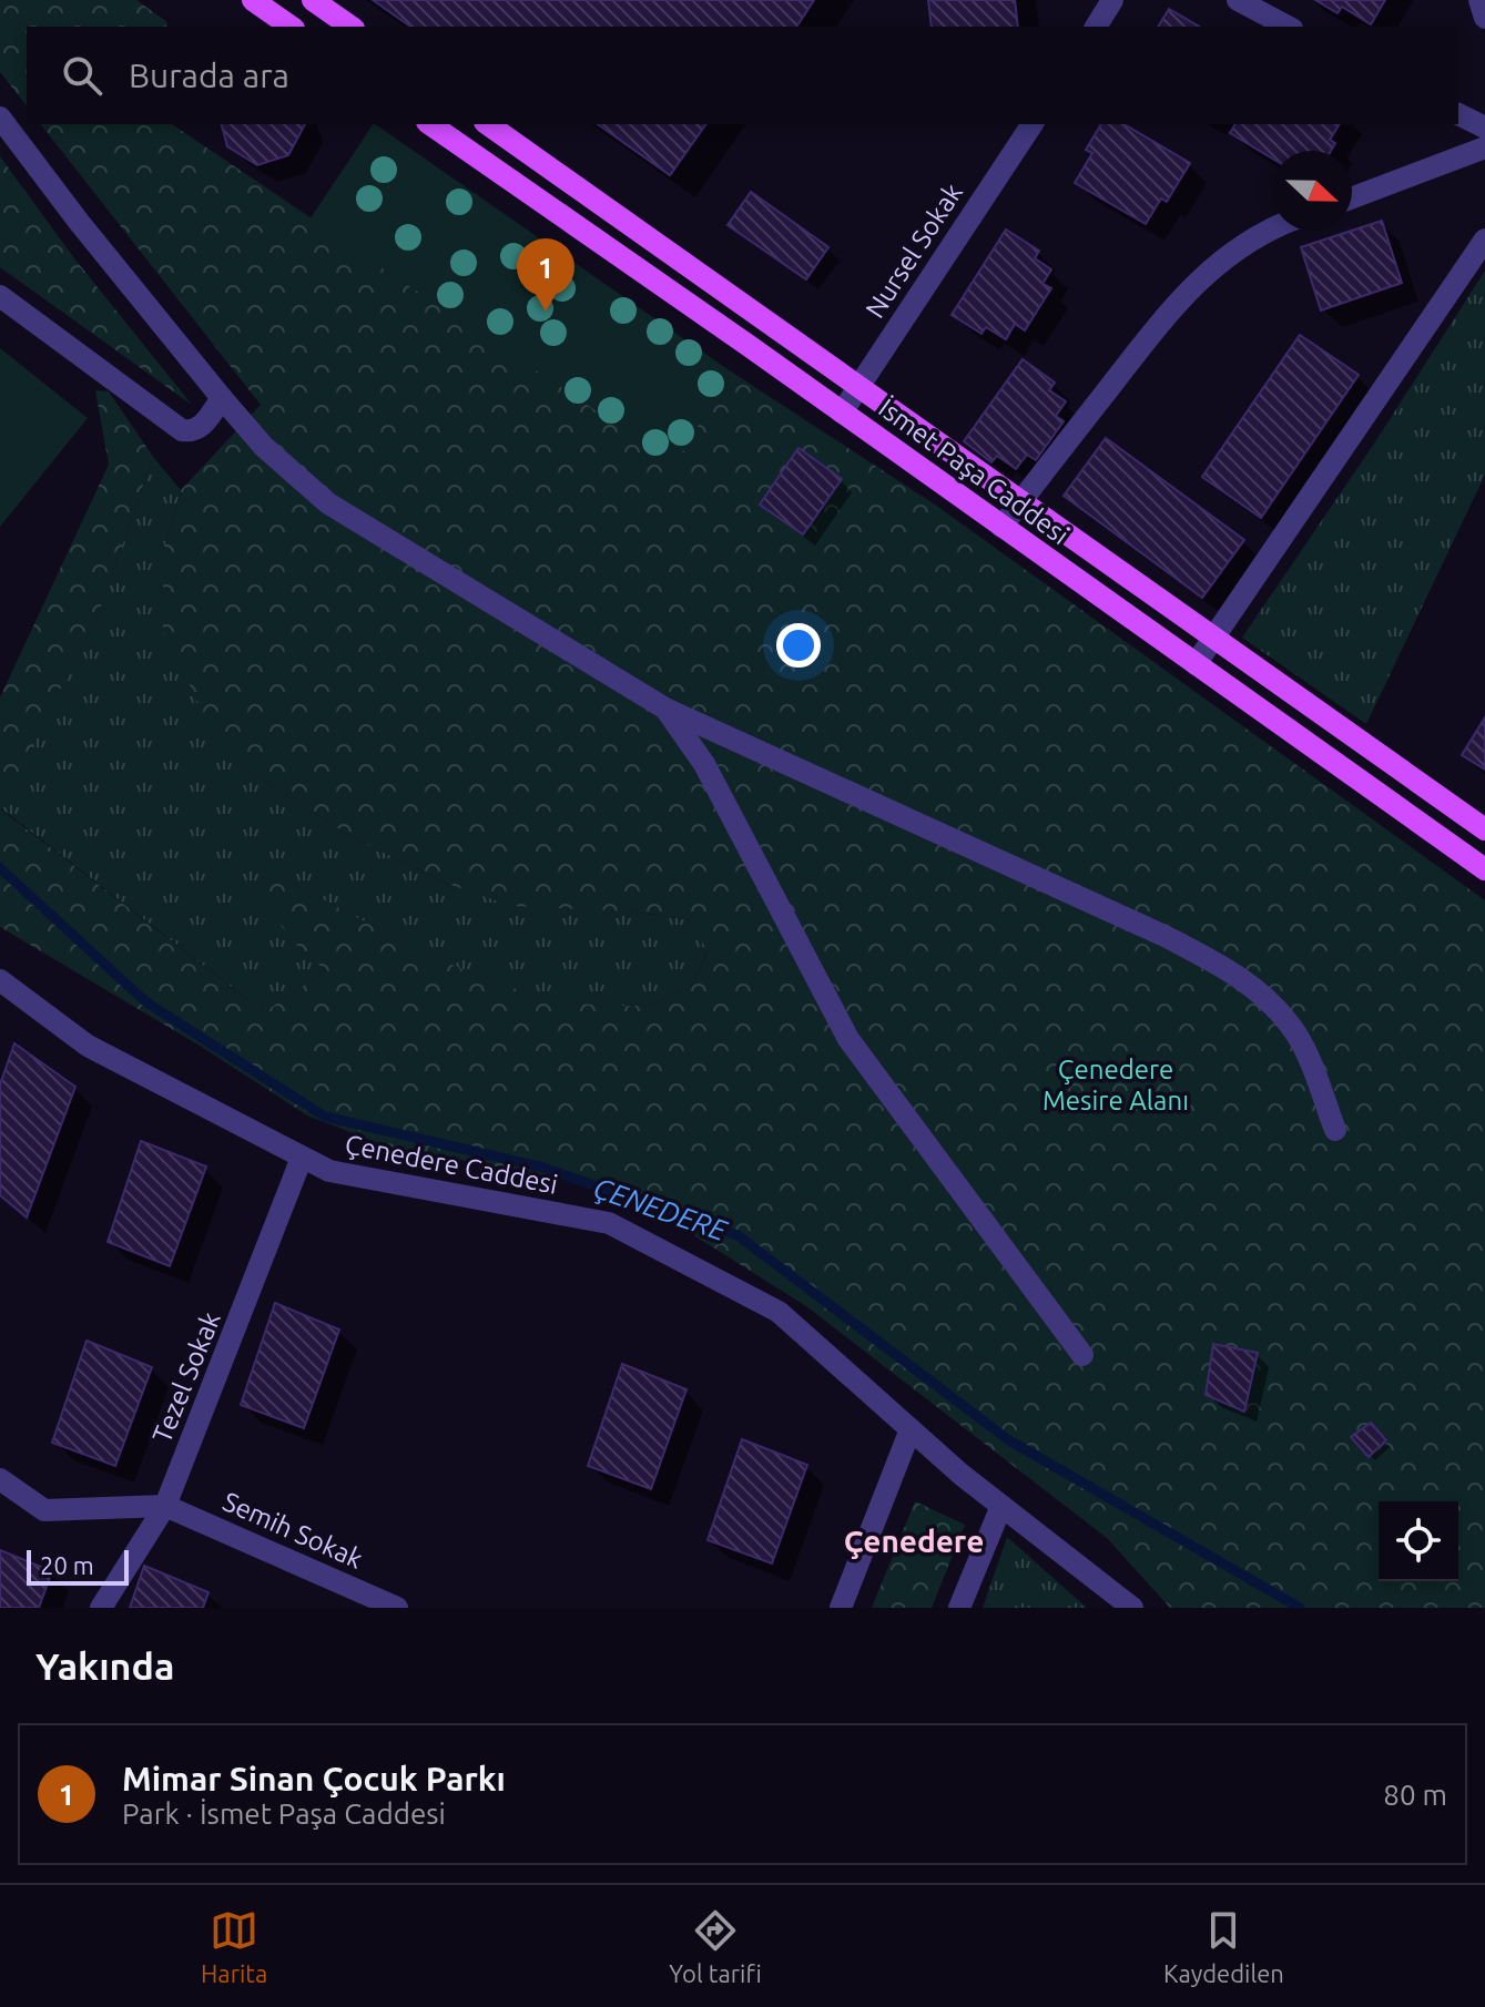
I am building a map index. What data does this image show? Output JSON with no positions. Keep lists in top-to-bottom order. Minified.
{"streets":{"main road":["İsmet Paşa Caddesi"],"street":["Nursel Sokak","Çenedere Caddesi","Tezel Sokak","Semih Sokak"]},"crossings":[["Nursel Sokak","İsmet Paşa Caddesi"],["Çenedere Caddesi","Tezel Sokak"],["Tezel Sokak","Semih Sokak"]],"districts":["Çenedere"],"water":["ÇENEDERE"],"parks":["Çenedere Mesire Alanı"],"scale_bar":"20 m","north":"right","page":{"search":"Burada ara","pins":"1","scale":"20 m","heading":"Yakında","list":[{"mark":"1","name":"Mimar Sinan Çocuk Parkı","note":"Park · İsmet Paşa Caddesi","value":"80 m"}],"nav":["Harita","Yol tarifi","Kaydedilen"]}}
